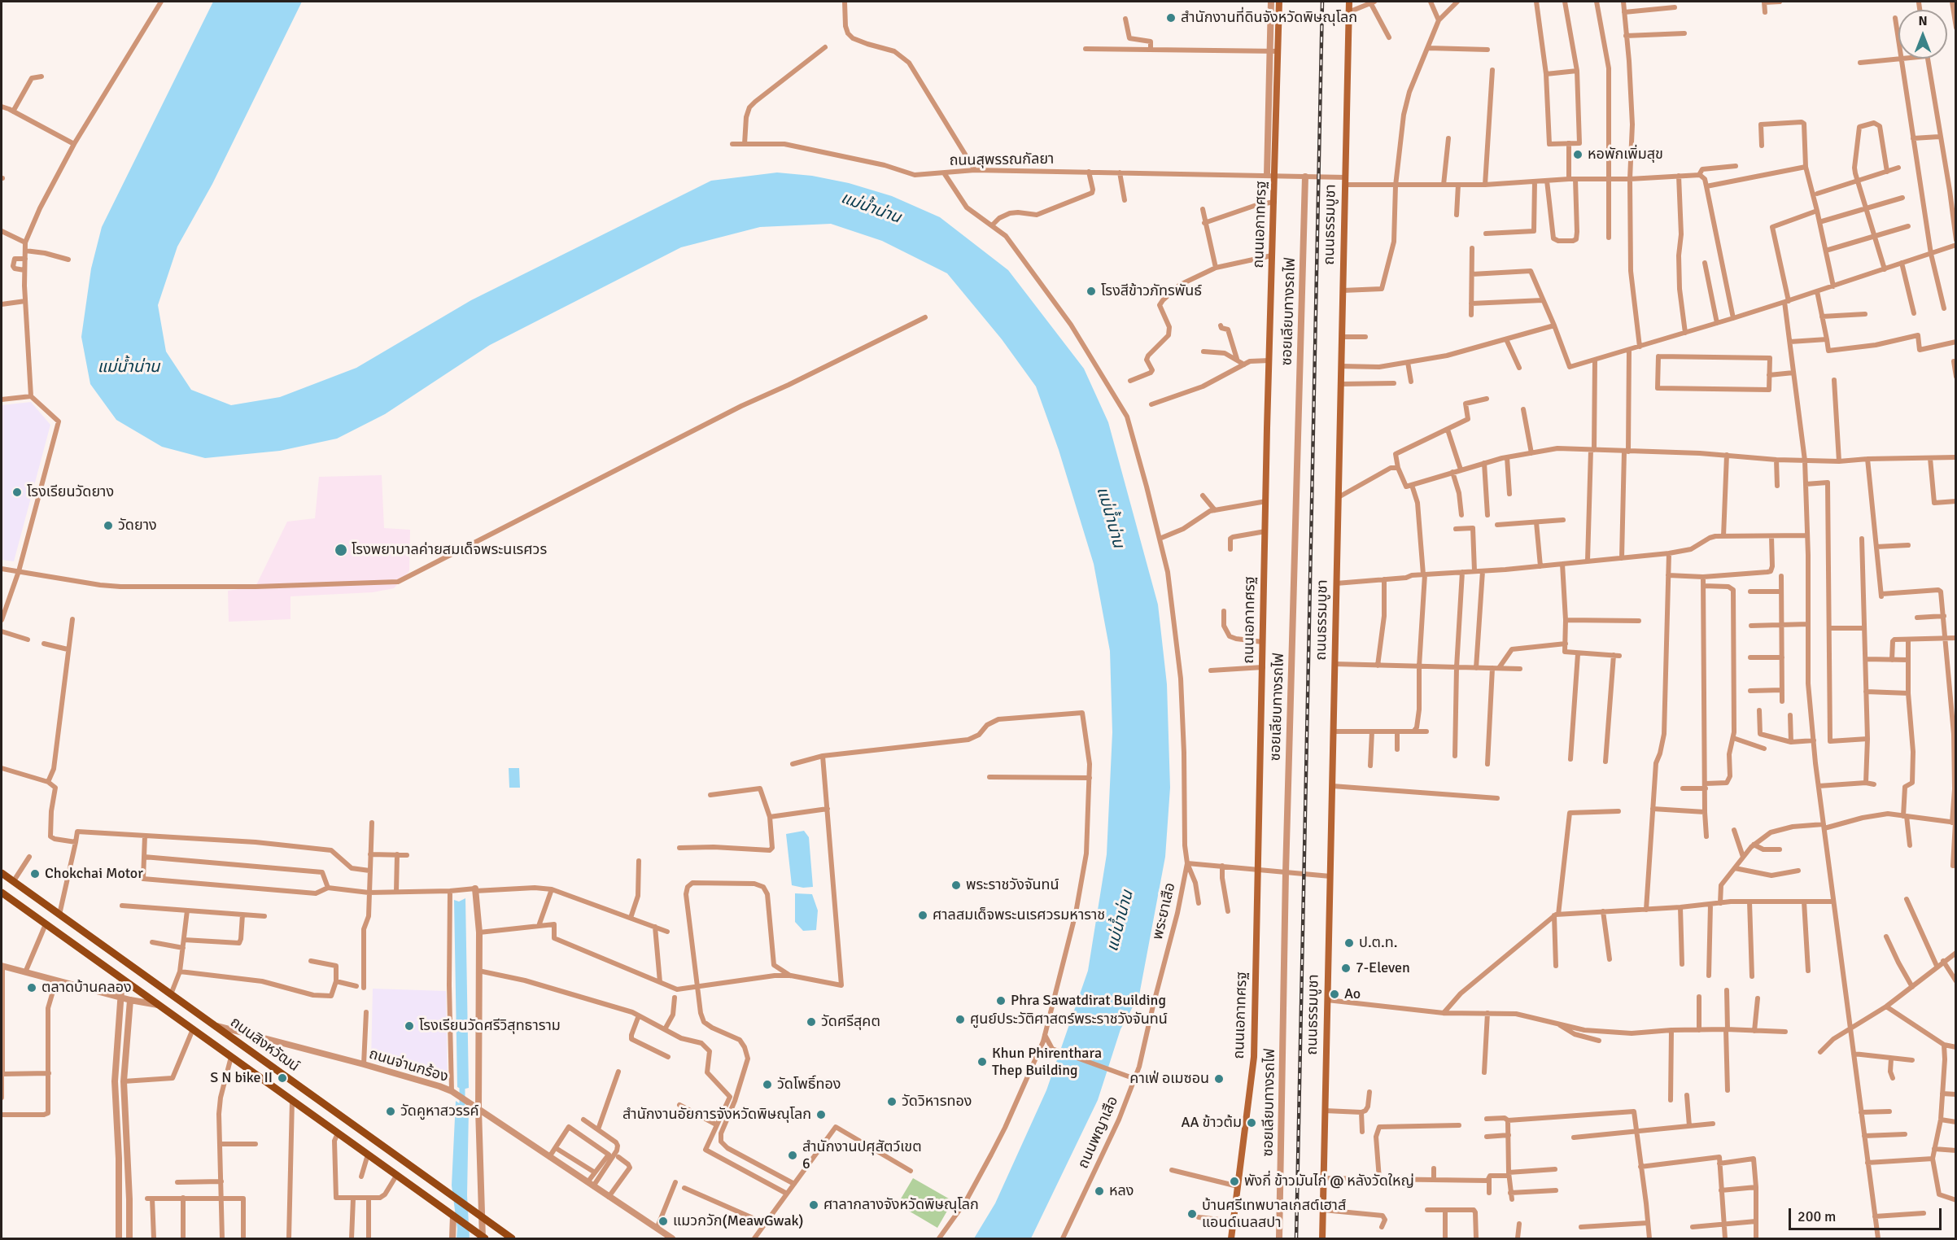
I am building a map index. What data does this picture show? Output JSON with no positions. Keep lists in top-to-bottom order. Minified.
{"streets":{"main road":["ถนนเอกาทศรฐ","ถนนธรรมบูชา","ถนนสิงหวัฒน์"],"street":["ถนนสุพรรณกัลยา","ซอยเลียบทางรถไฟ","พระยาเสือ","ถนนจ่านกร้อง","ถนนพญาเสือ"]},"crossings":[["ถนนสุพรรณกัลยา","ถนนเอกาทศรฐ"],["ถนนสุพรรณกัลยา","ถนนธรรมบูชา"],["ถนนสุพรรณกัลยา","ซอยเลียบทางรถไฟ"],["พระยาเสือ","ถนนพญาเสือ"],["ถนนสิงหวัฒน์","ถนนจ่านกร้อง"]],"water":["แม่น้ำน่าน"],"places":["สำนักงานที่ดินจังหวัดพิษณุโลก","หอพักเพิ่มสุข","โรงสีข้าวภัทรพันธ์","โรงเรียนวัดยาง","วัดยาง","โรงพยาบาลค่ายสมเด็จพระนเรศวร","Chokchai Motor","พระราชวังจันทน์","ศาลสมเด็จพระนเรศวรมหาราช","ป.ต.ท.","7-Eleven","ตลาดบ้านคลอง","Ao","Phra Sawatdirat Building","ศูนย์ประวัติศาสตร์พระราชวังจันทน์","วัดศรีสุคต","โรงเรียนวัดศรีวิสุทธาราม","Khun Phirenthara Thep Building","S N bike II","คาเฟ่ อเมซอน","วัดโพธิ์ทอง","วัดวิหารทอง","วัดคูหาสวรรค์","สำนักงานอัยการจังหวัดพิษณุโลก","AA ข้าวต้ม","สำนักงานปศุสัตว์เขต 6","พังกี่ ข้าวมันไก่ @ หลังวัดใหญ่","หลง","ศาลากลางจังหวัดพิษณุโลก","บ้านศรีเทพบาลเกสต์เฮาส์ แอนด์เนลสปา","แมวกวัก(MeawGwak)"],"scale_bar":"200 m","north":"top"}
